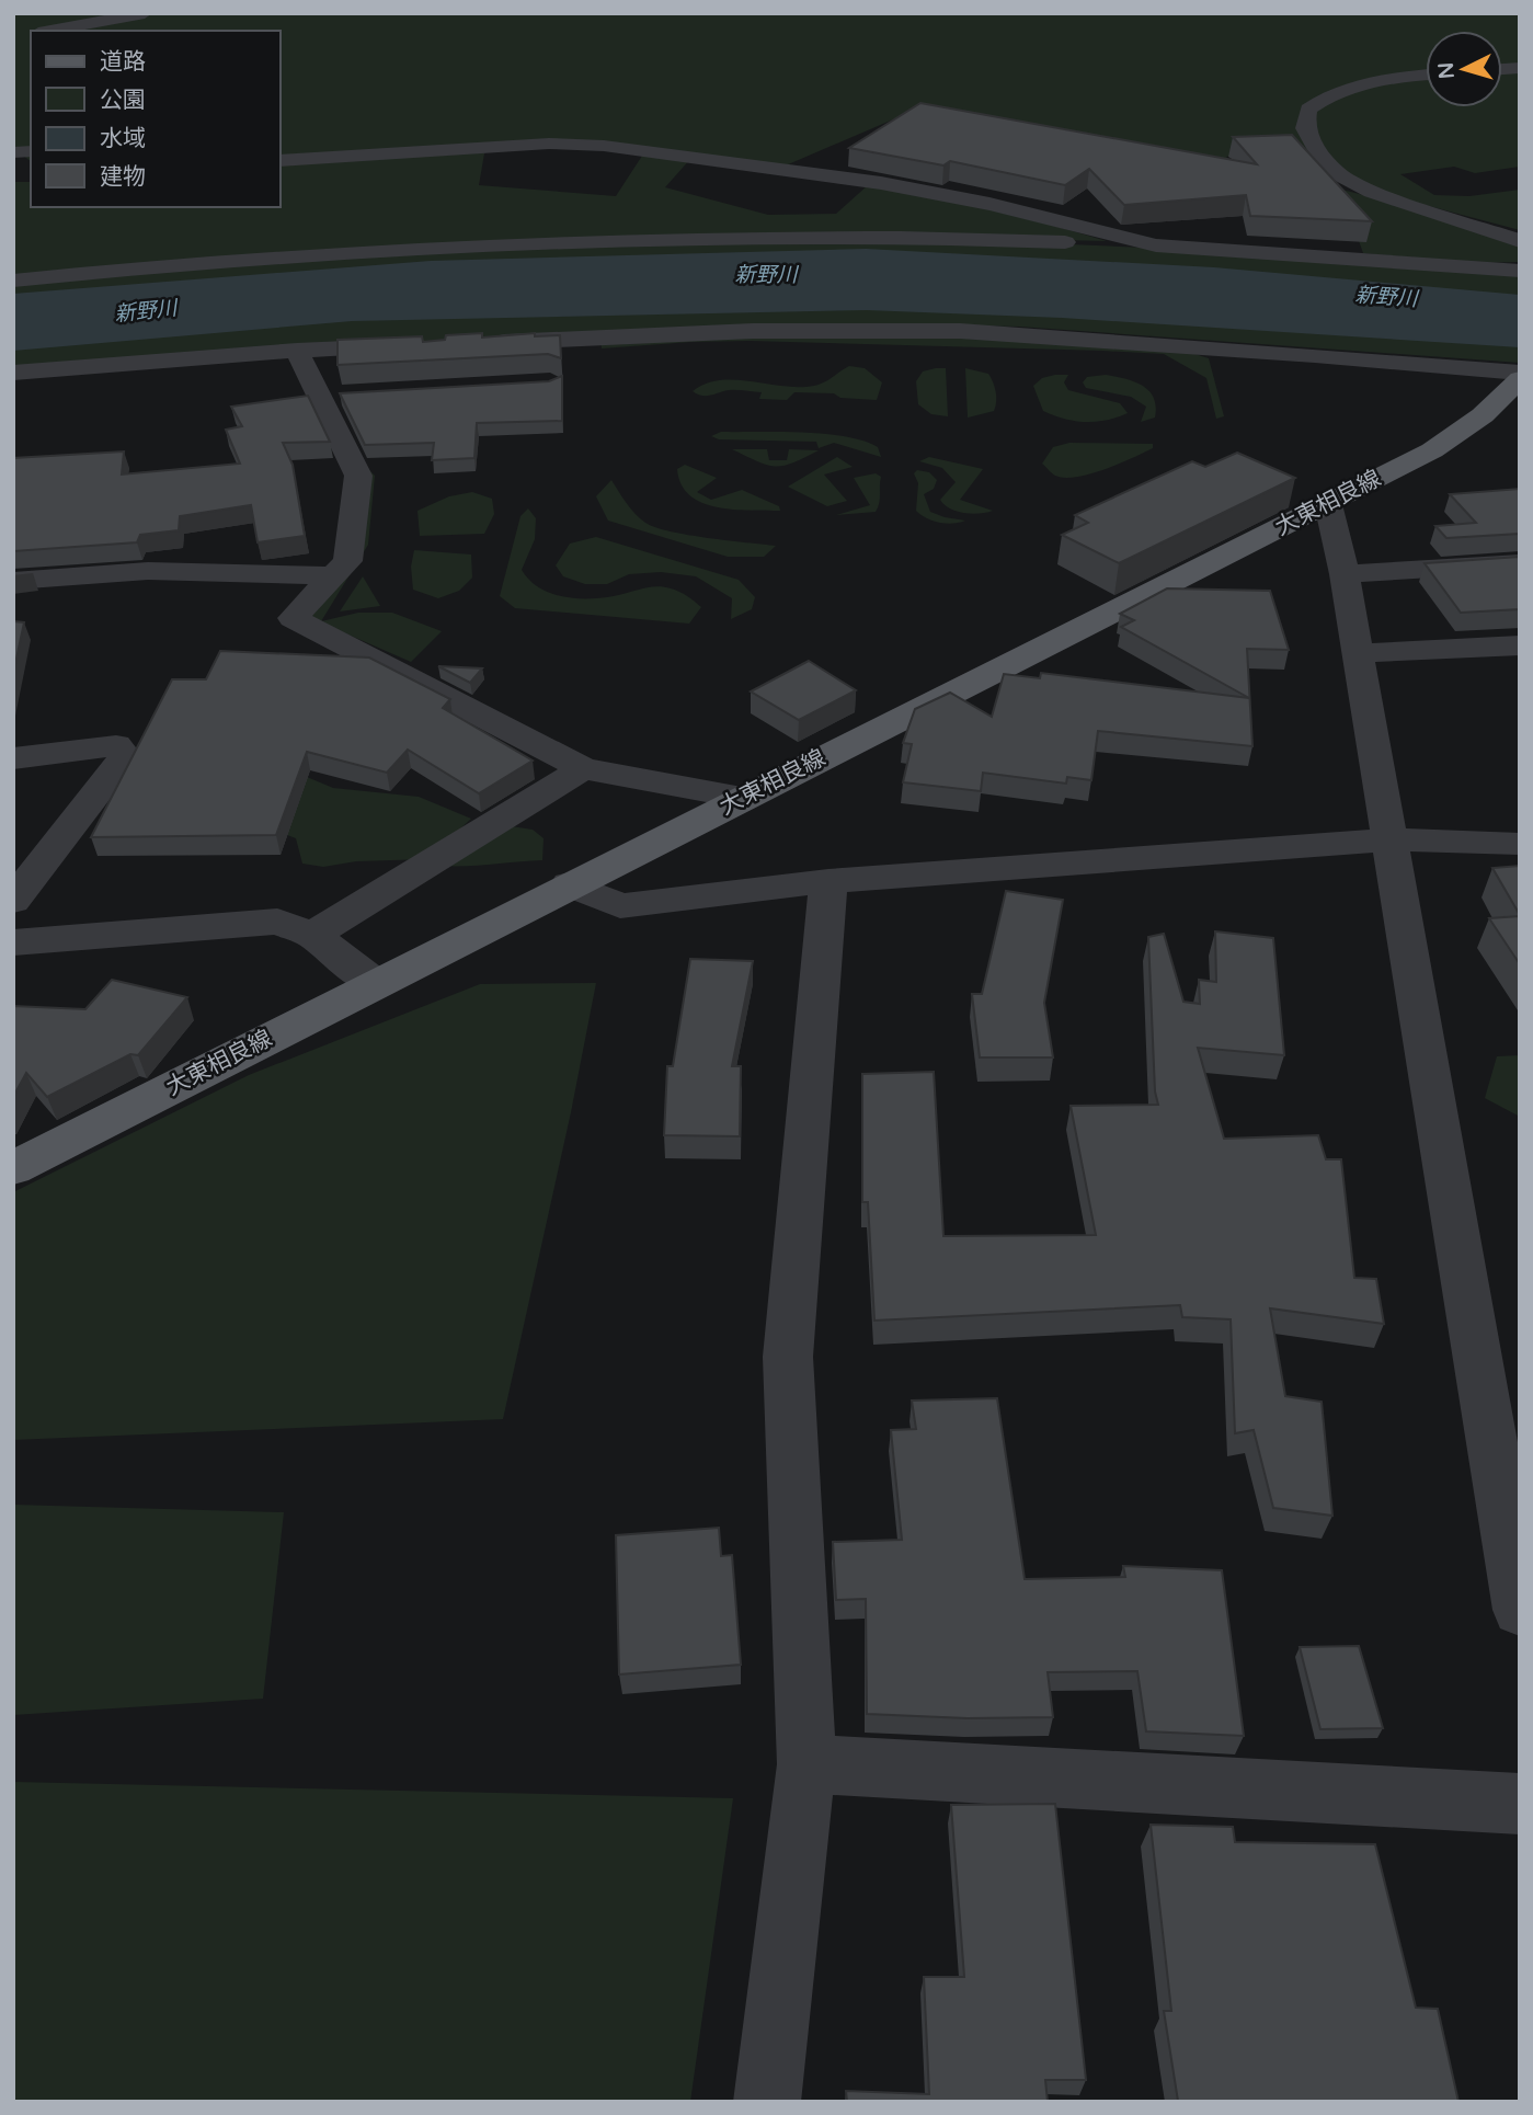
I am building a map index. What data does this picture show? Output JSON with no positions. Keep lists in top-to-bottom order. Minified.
{"streets":{"main road":["大東相良線"]},"water":["新野川"],"legend":["道路","公園","水域","建物"],"north":"left"}
